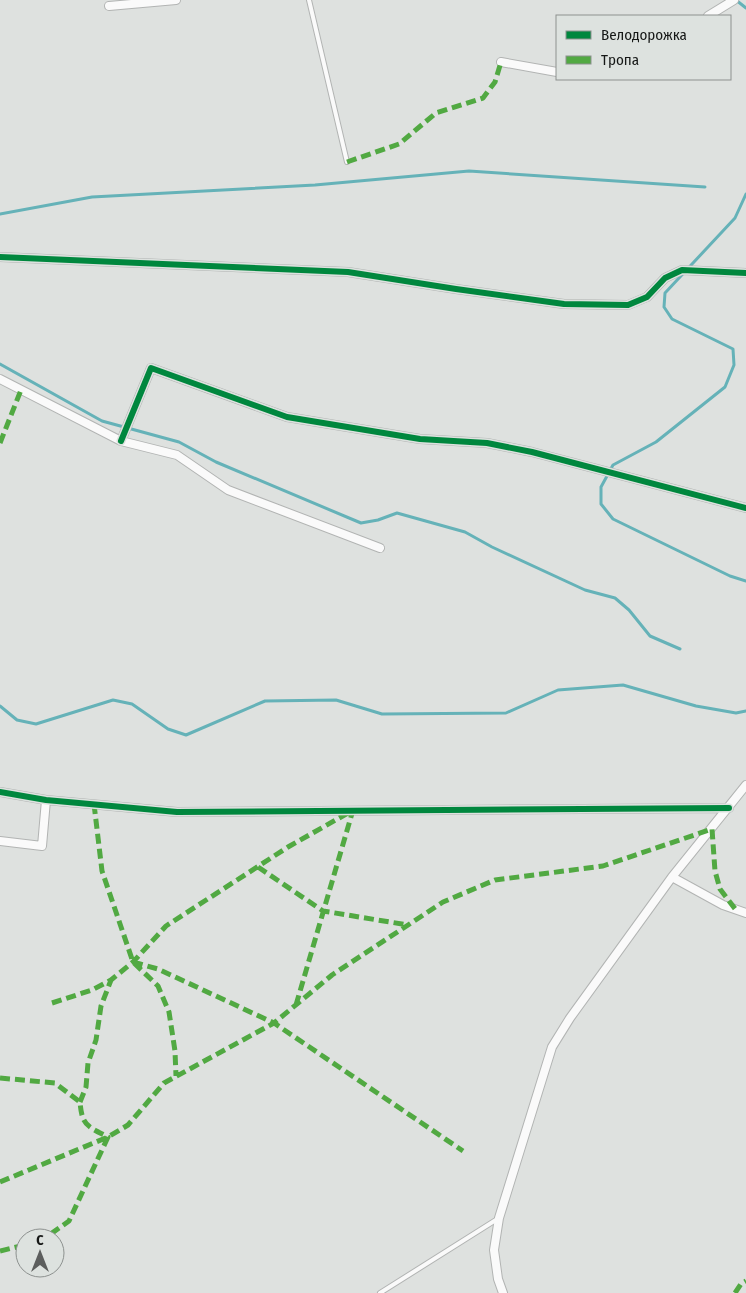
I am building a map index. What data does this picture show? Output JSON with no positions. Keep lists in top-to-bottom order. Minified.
{"legend":["Велодорожка","Тропа"],"north":"top"}
